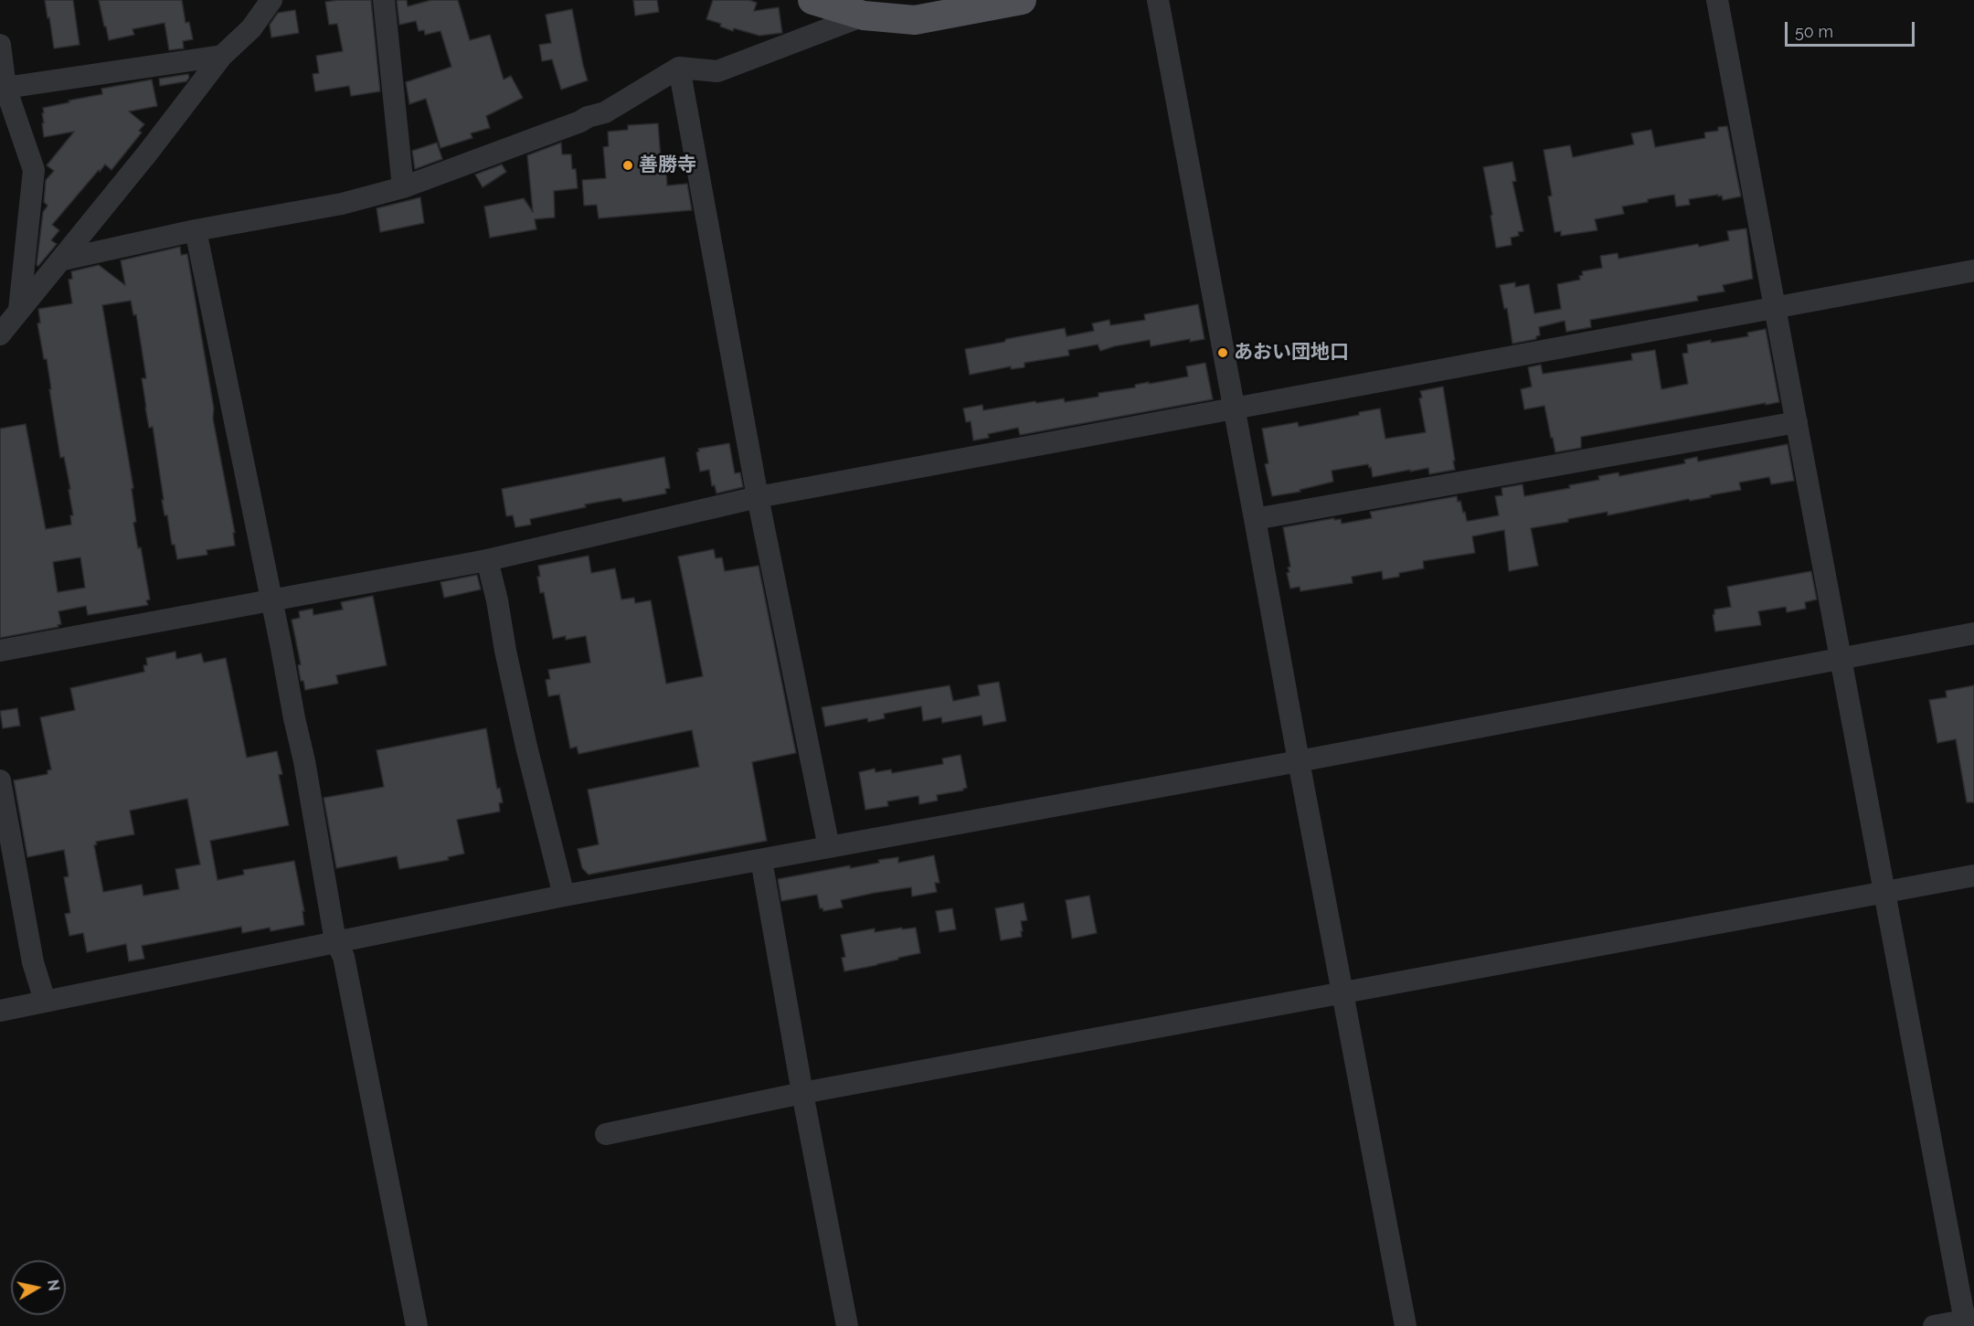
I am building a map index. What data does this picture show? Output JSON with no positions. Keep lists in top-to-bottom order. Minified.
{"places":["善勝寺","あおい団地口"],"scale_bar":"50 m","north":"right"}
